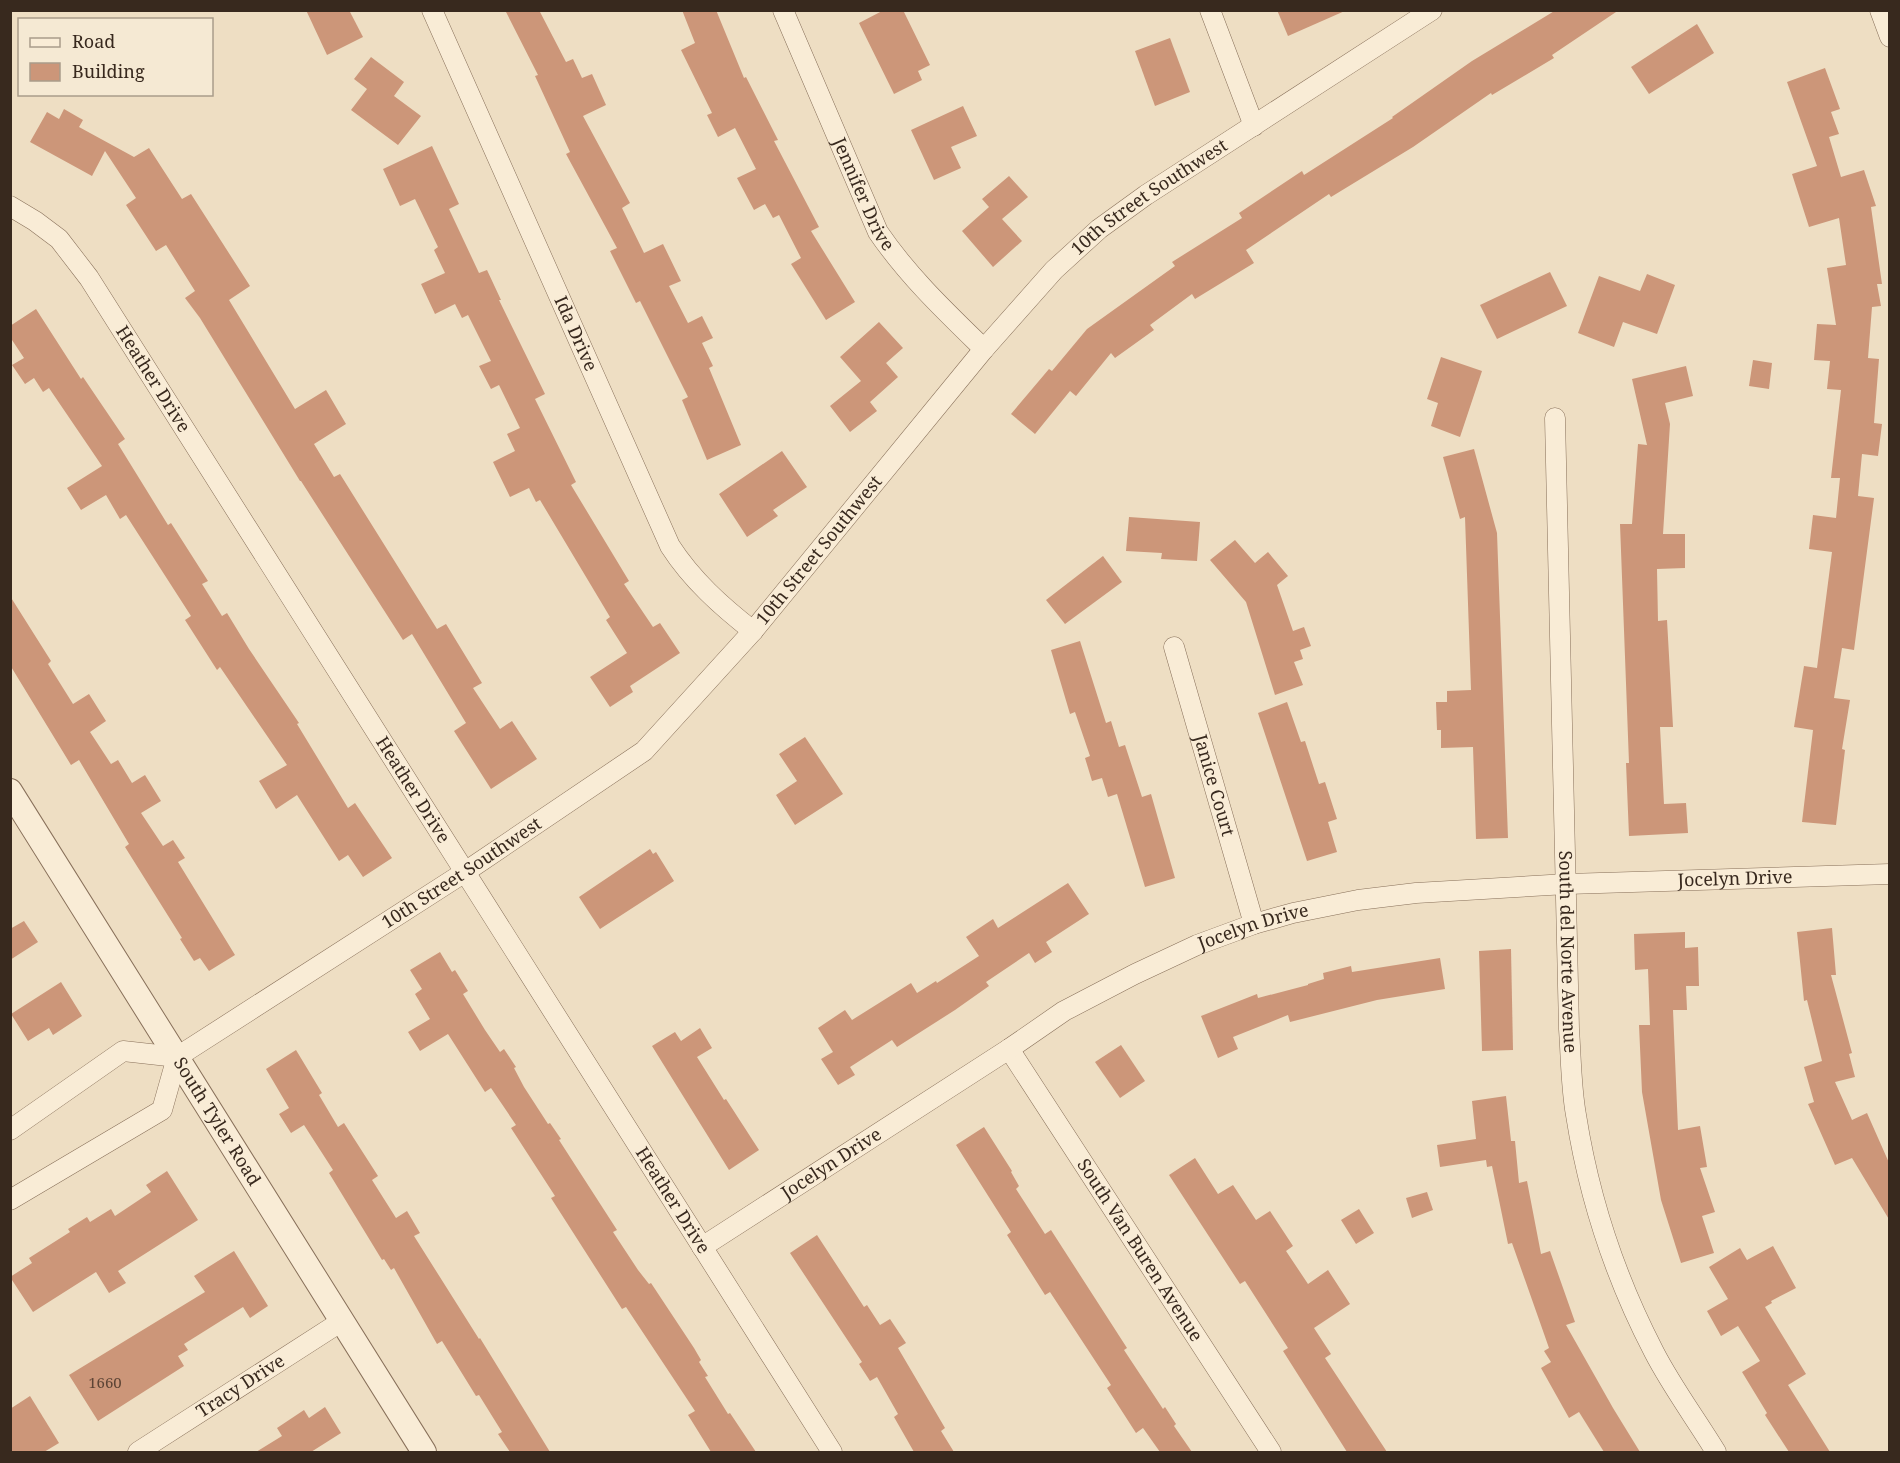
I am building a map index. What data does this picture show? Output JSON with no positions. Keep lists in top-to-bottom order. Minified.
{"streets":{"street":["Jennifer Drive","10th Street Southwest","Ida Drive","Heather Drive","Janice Court","Jocelyn Drive","South del Norte Avenue","South Tyler Road","South Van Buren Avenue","Tracy Drive"]},"crossings":[["Jennifer Drive","10th Street Southwest"],["10th Street Southwest","Ida Drive"],["10th Street Southwest","Heather Drive"],["10th Street Southwest","South Tyler Road"],["Heather Drive","Jocelyn Drive"],["Janice Court","Jocelyn Drive"],["Jocelyn Drive","South del Norte Avenue"],["Jocelyn Drive","South Van Buren Avenue"],["South Tyler Road","Tracy Drive"]],"house_numbers":["1660"],"legend":["Road","Building"]}
